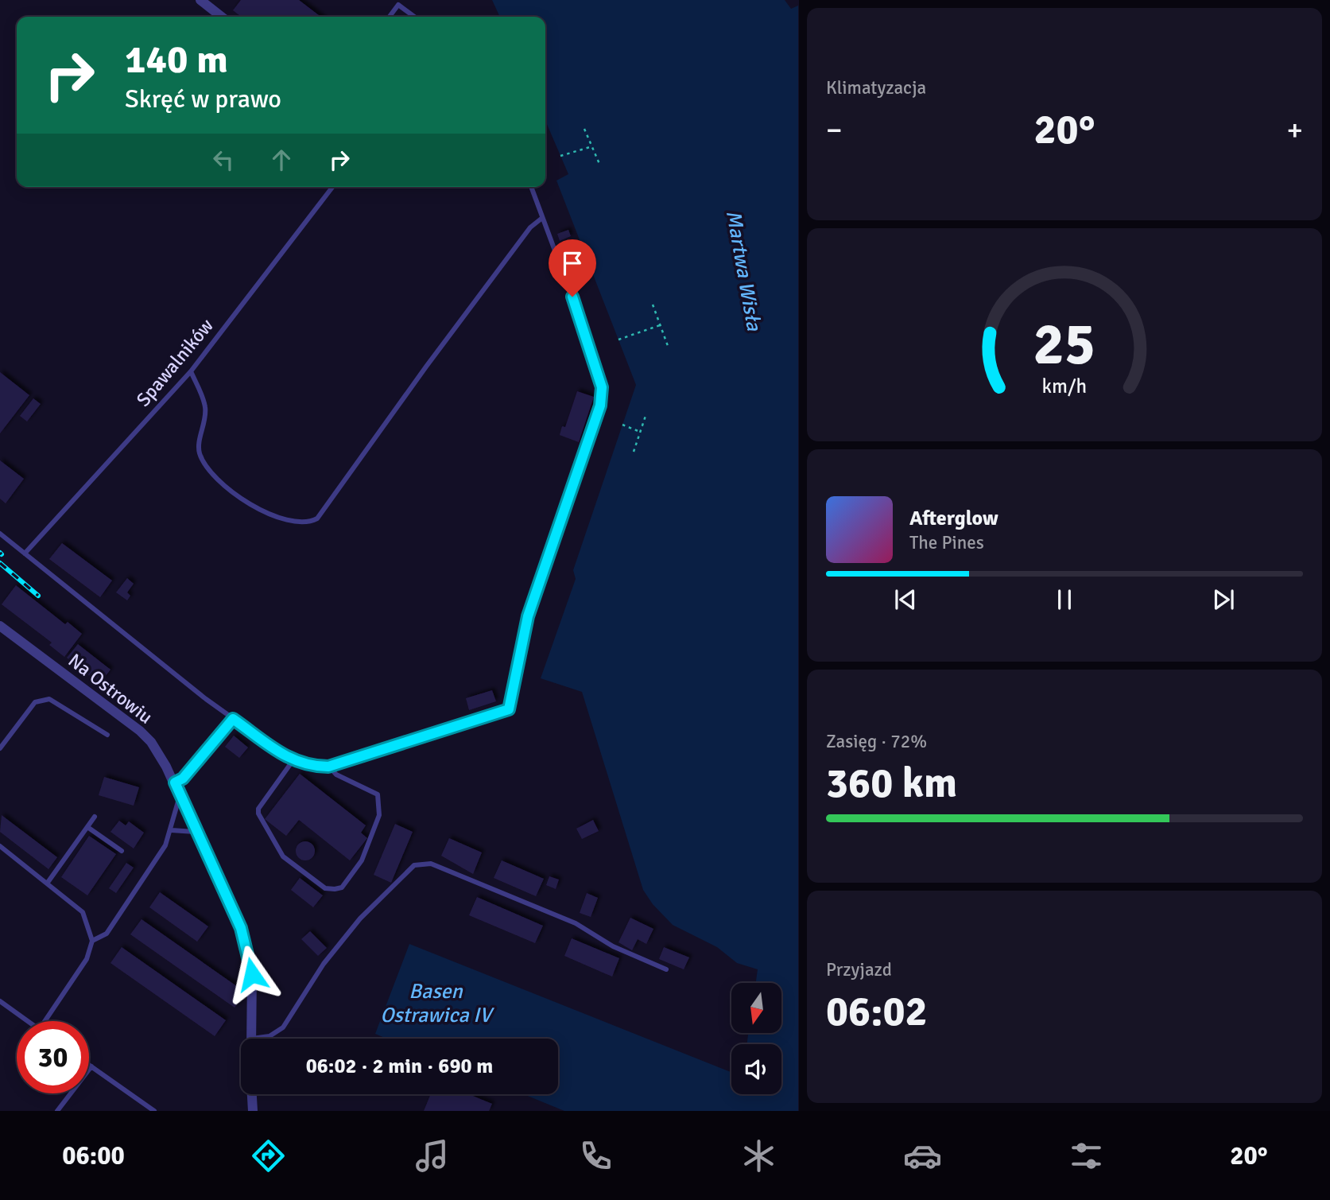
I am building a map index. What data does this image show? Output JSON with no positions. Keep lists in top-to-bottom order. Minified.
{"streets":{"street":["Na Ostrowiu"],"lane":["Spawalników"]},"water":["Martwa Wisła","Basen Ostrawica IV"],"north":"bottom","page":{"tile":["Klimatyzacja",["Zasięg · 72%","360 km"],["Przyjazd","06:02"]],"turn":["140 m","Skręć w prawo"],"heat":["−","20°","+"],"song":["Afterglow","The Pines"],"limit":"30","trip":"06:02 · 2 min · 690 m","tabs":["06:00","20°"],"gauge":["25","km/h"]}}
